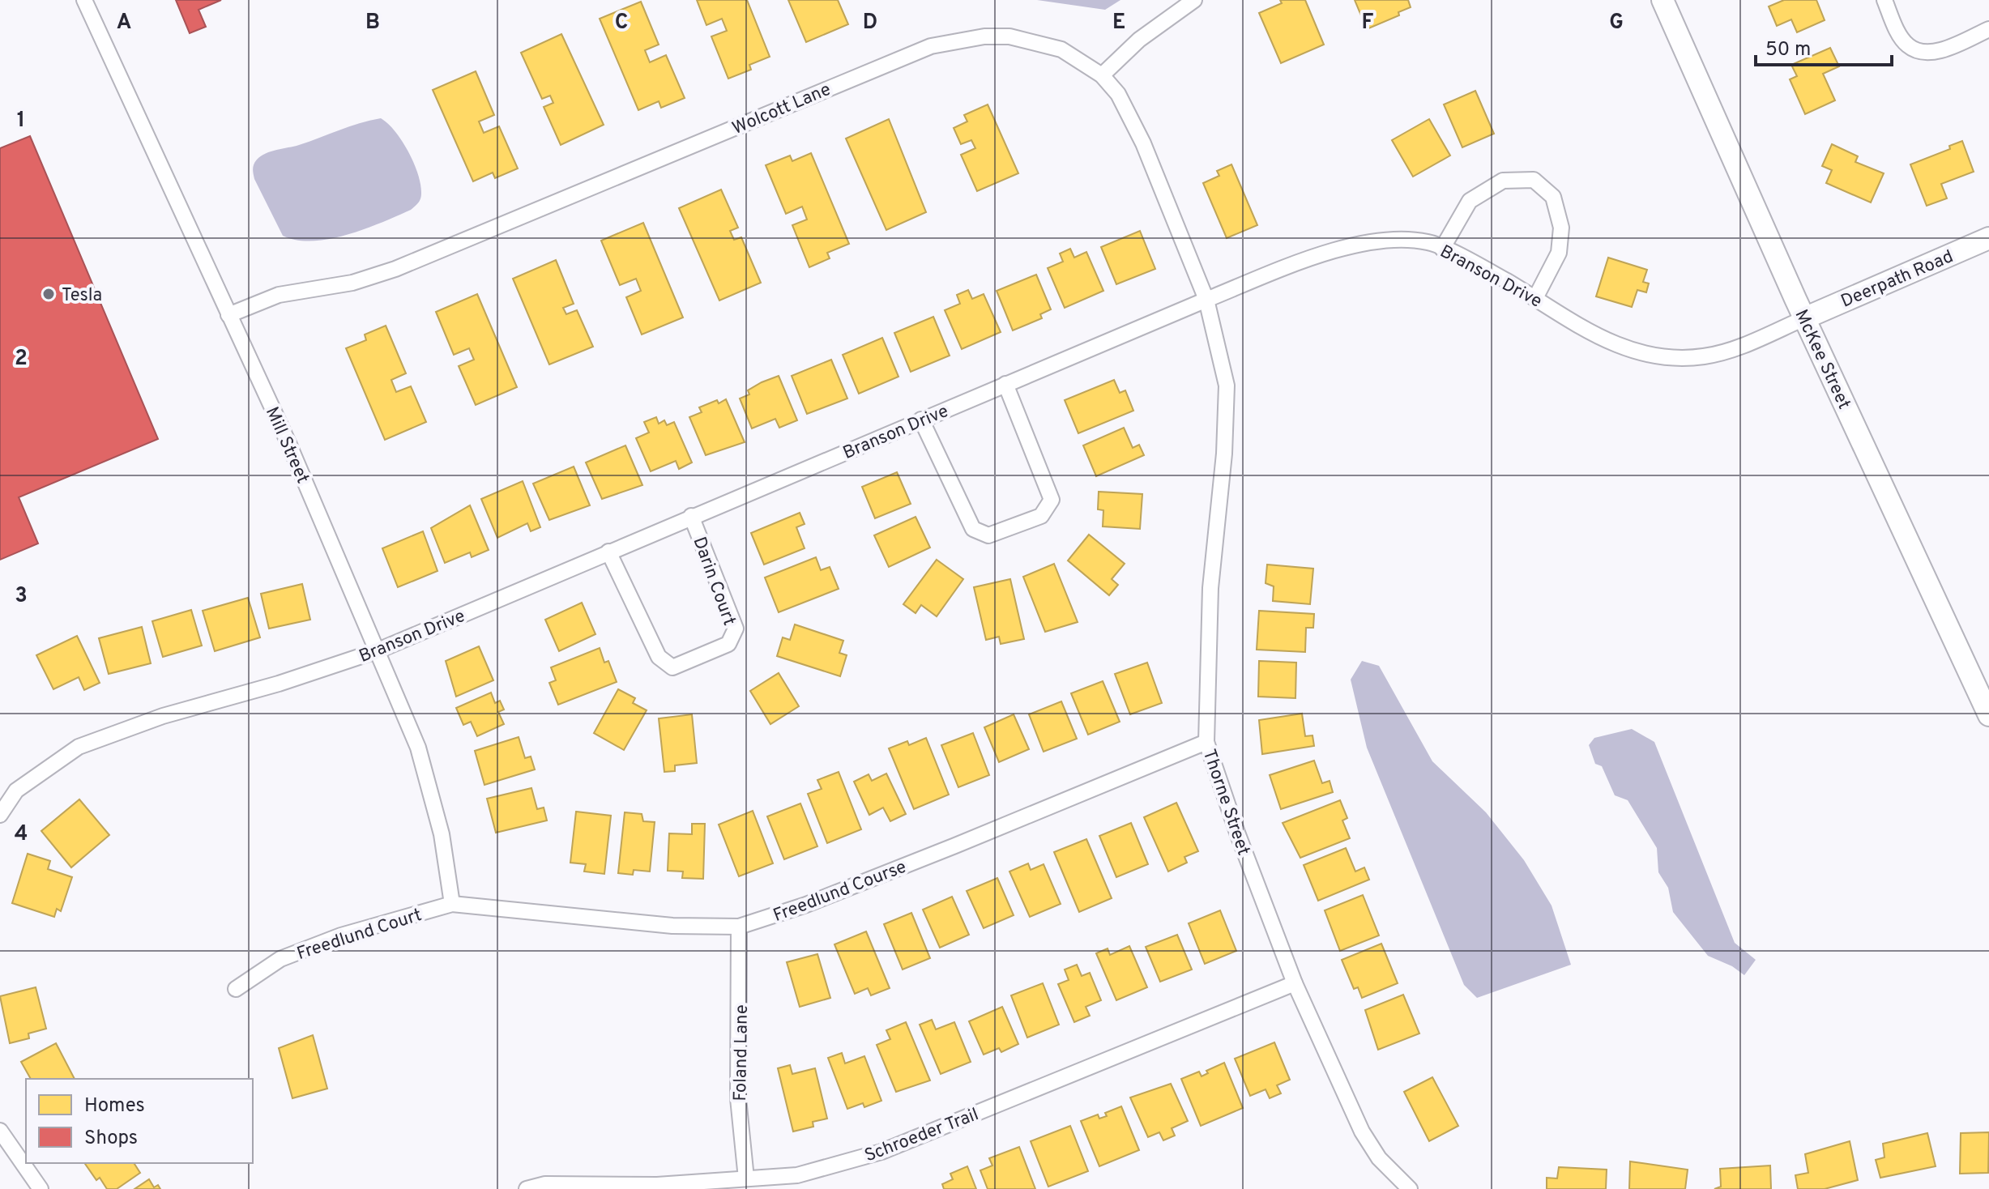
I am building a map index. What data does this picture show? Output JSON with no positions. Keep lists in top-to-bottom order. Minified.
{"streets":{"street":["Wolcott Lane","Branson Drive","Deerpath Road","McKee Street","Mill Street","Darin Court","Thorne Street","Freedlund Course","Freedlund Court","Foland Lane","Schroeder Trail"]},"crossings":[["Wolcott Lane","Branson Drive"],["Wolcott Lane","Mill Street"],["Wolcott Lane","Thorne Street"],["Branson Drive","Deerpath Road"],["Branson Drive","McKee Street"],["Branson Drive","Mill Street"],["Branson Drive","Darin Court"],["Branson Drive","Thorne Street"],["Deerpath Road","McKee Street"],["Mill Street","Freedlund Course"],["Mill Street","Freedlund Court"],["Thorne Street","Freedlund Course"],["Thorne Street","Schroeder Trail"],["Freedlund Course","Freedlund Court"],["Freedlund Course","Foland Lane"],["Foland Lane","Schroeder Trail"]],"places":["Tesla"],"legend":["Homes","Shops"],"scale_bar":"50 m","grid":{"columns":["A","B","C","D","E","F","G"],"rows":["1","2","3","4"]}}
